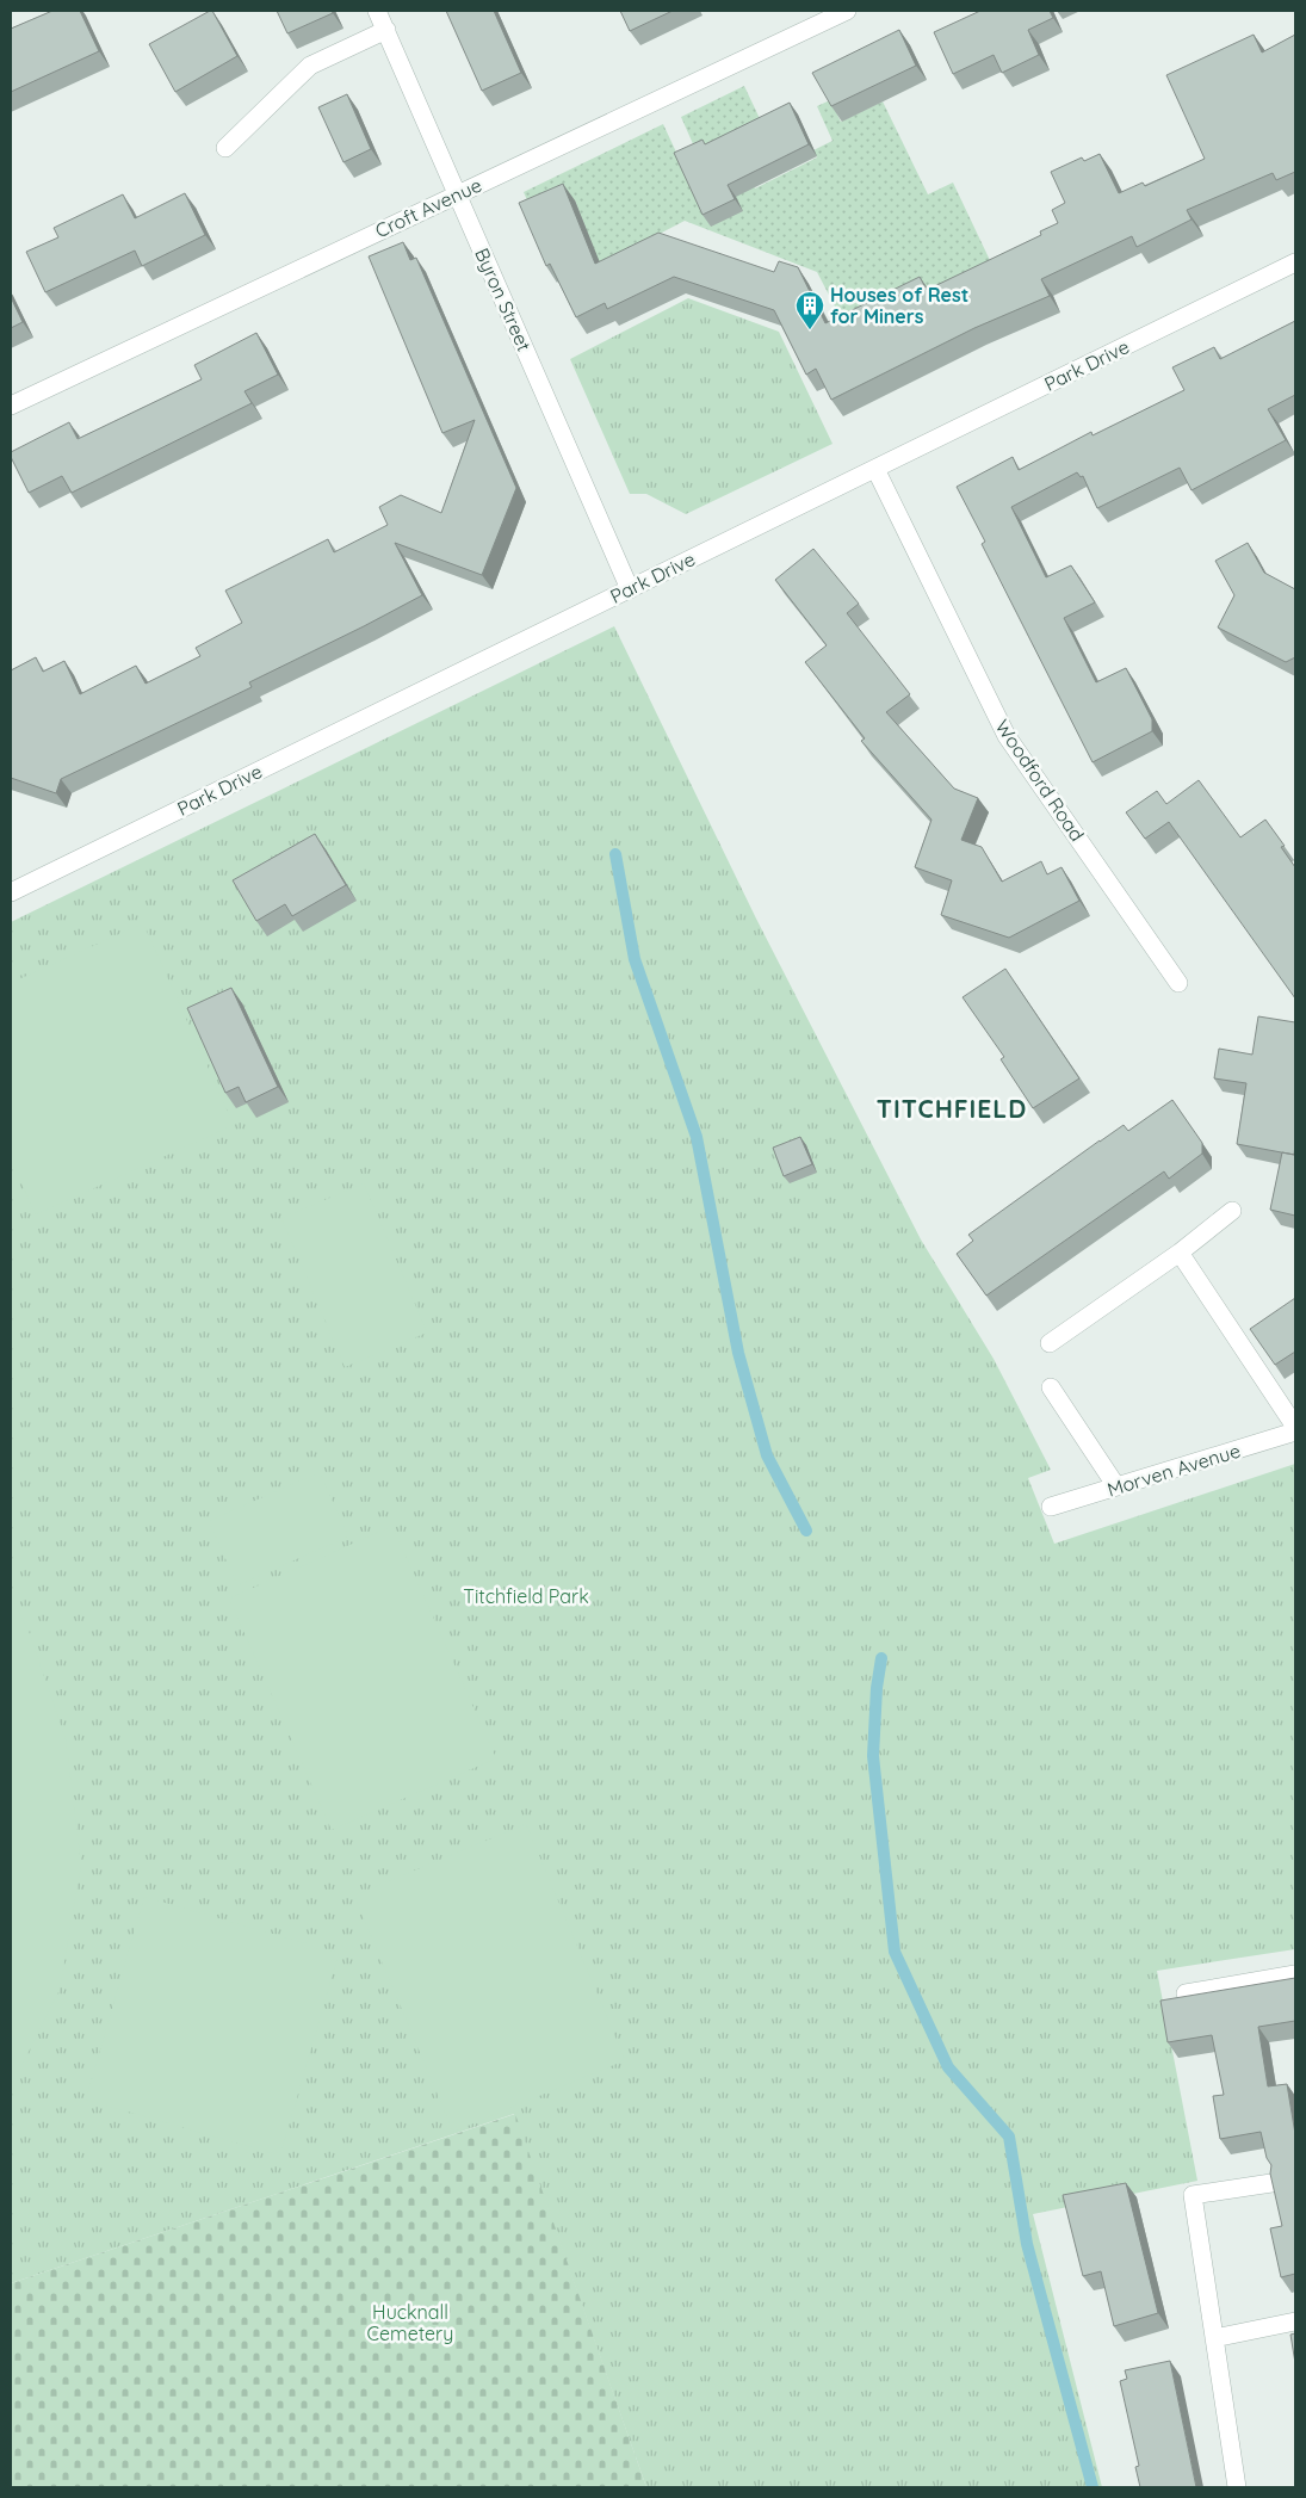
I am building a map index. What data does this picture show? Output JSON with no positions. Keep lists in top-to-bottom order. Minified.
{"streets":{"street":["Croft Avenue","Byron Street","Park Drive","Woodford Road","Morven Avenue"]},"crossings":[["Croft Avenue","Byron Street"],["Byron Street","Park Drive"],["Park Drive","Woodford Road"]],"districts":["TITCHFIELD"],"parks":["Titchfield Park","Hucknall Cemetery"],"places":{"building":["Houses of Rest for Miners"]}}
